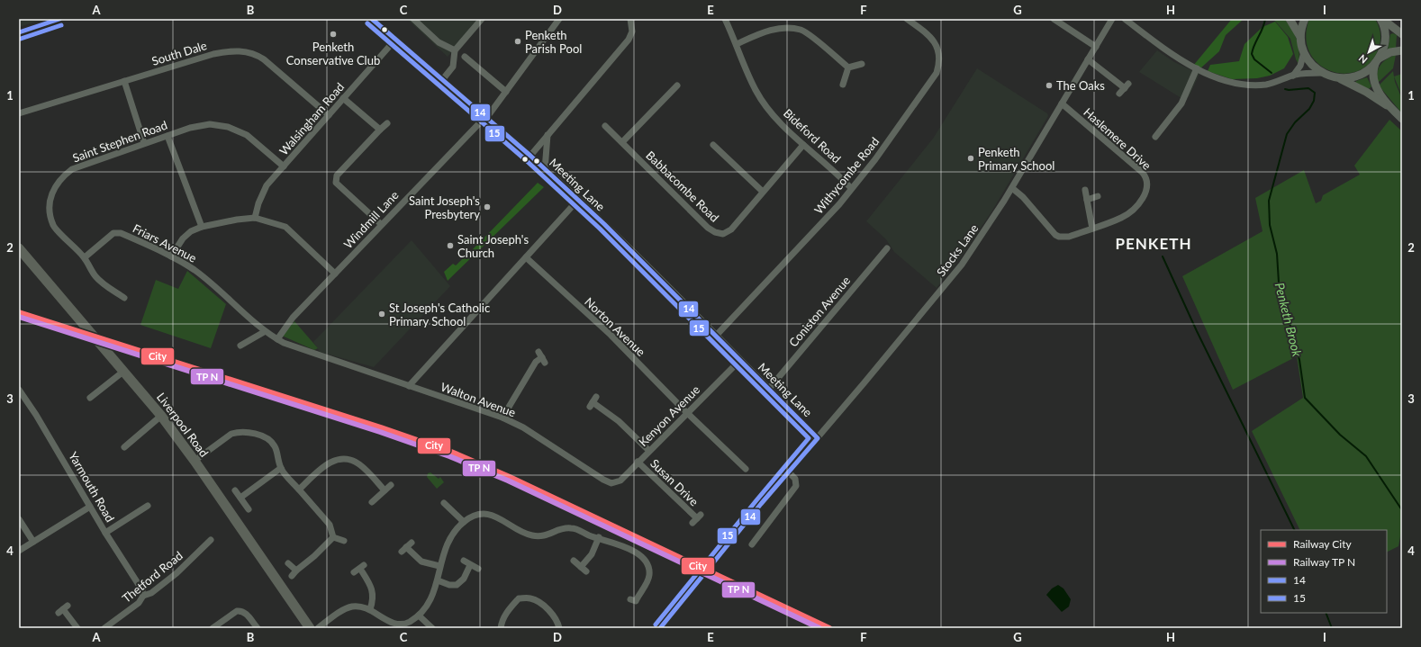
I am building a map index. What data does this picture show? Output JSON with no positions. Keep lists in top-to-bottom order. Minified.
{"streets":{"highway":["Liverpool Road"],"street":["South Dale","Walsingham Road","Bideford Road","Haslemere Drive","Saint Stephen Road","Withycombe Road","Meeting Lane","Babbacombe Road","Windmill Lane","Friars Avenue","Stocks Lane","Coniston Avenue","Norton Avenue","Walton Avenue","Kenyon Avenue","Susan Drive","Yarmouth Road","Thetford Road"]},"crossings":[["South Dale","Walsingham Road"],["Walsingham Road","Saint Stephen Road"],["Walsingham Road","Meeting Lane"],["Bideford Road","Withycombe Road"],["Bideford Road","Babbacombe Road"],["Haslemere Drive","Stocks Lane"],["Saint Stephen Road","Friars Avenue"],["Withycombe Road","Meeting Lane"],["Meeting Lane","Windmill Lane"],["Meeting Lane","Stocks Lane"],["Meeting Lane","Coniston Avenue"],["Meeting Lane","Kenyon Avenue"],["Windmill Lane","Friars Avenue"],["Friars Avenue","Walton Avenue"],["Norton Avenue","Kenyon Avenue"],["Walton Avenue","Kenyon Avenue"],["Kenyon Avenue","Susan Drive"],["Yarmouth Road","Thetford Road"]],"districts":["PENKETH"],"water":["Penketh Brook"],"places":["Penketh Conservative Club","Penketh Parish Pool","The Oaks","Penketh Primary School","Saint Joseph's Presbytery","Saint Joseph's Church","St Joseph's Catholic Primary School"],"lines":["transit line 14","transit line 15","rail line City"],"legend":["Railway City","Railway TP N","14","15"],"north":"bottom left","grid":{"columns":["A","B","C","D","E","F","G","H","I"],"rows":["1","2","3","4"]}}
